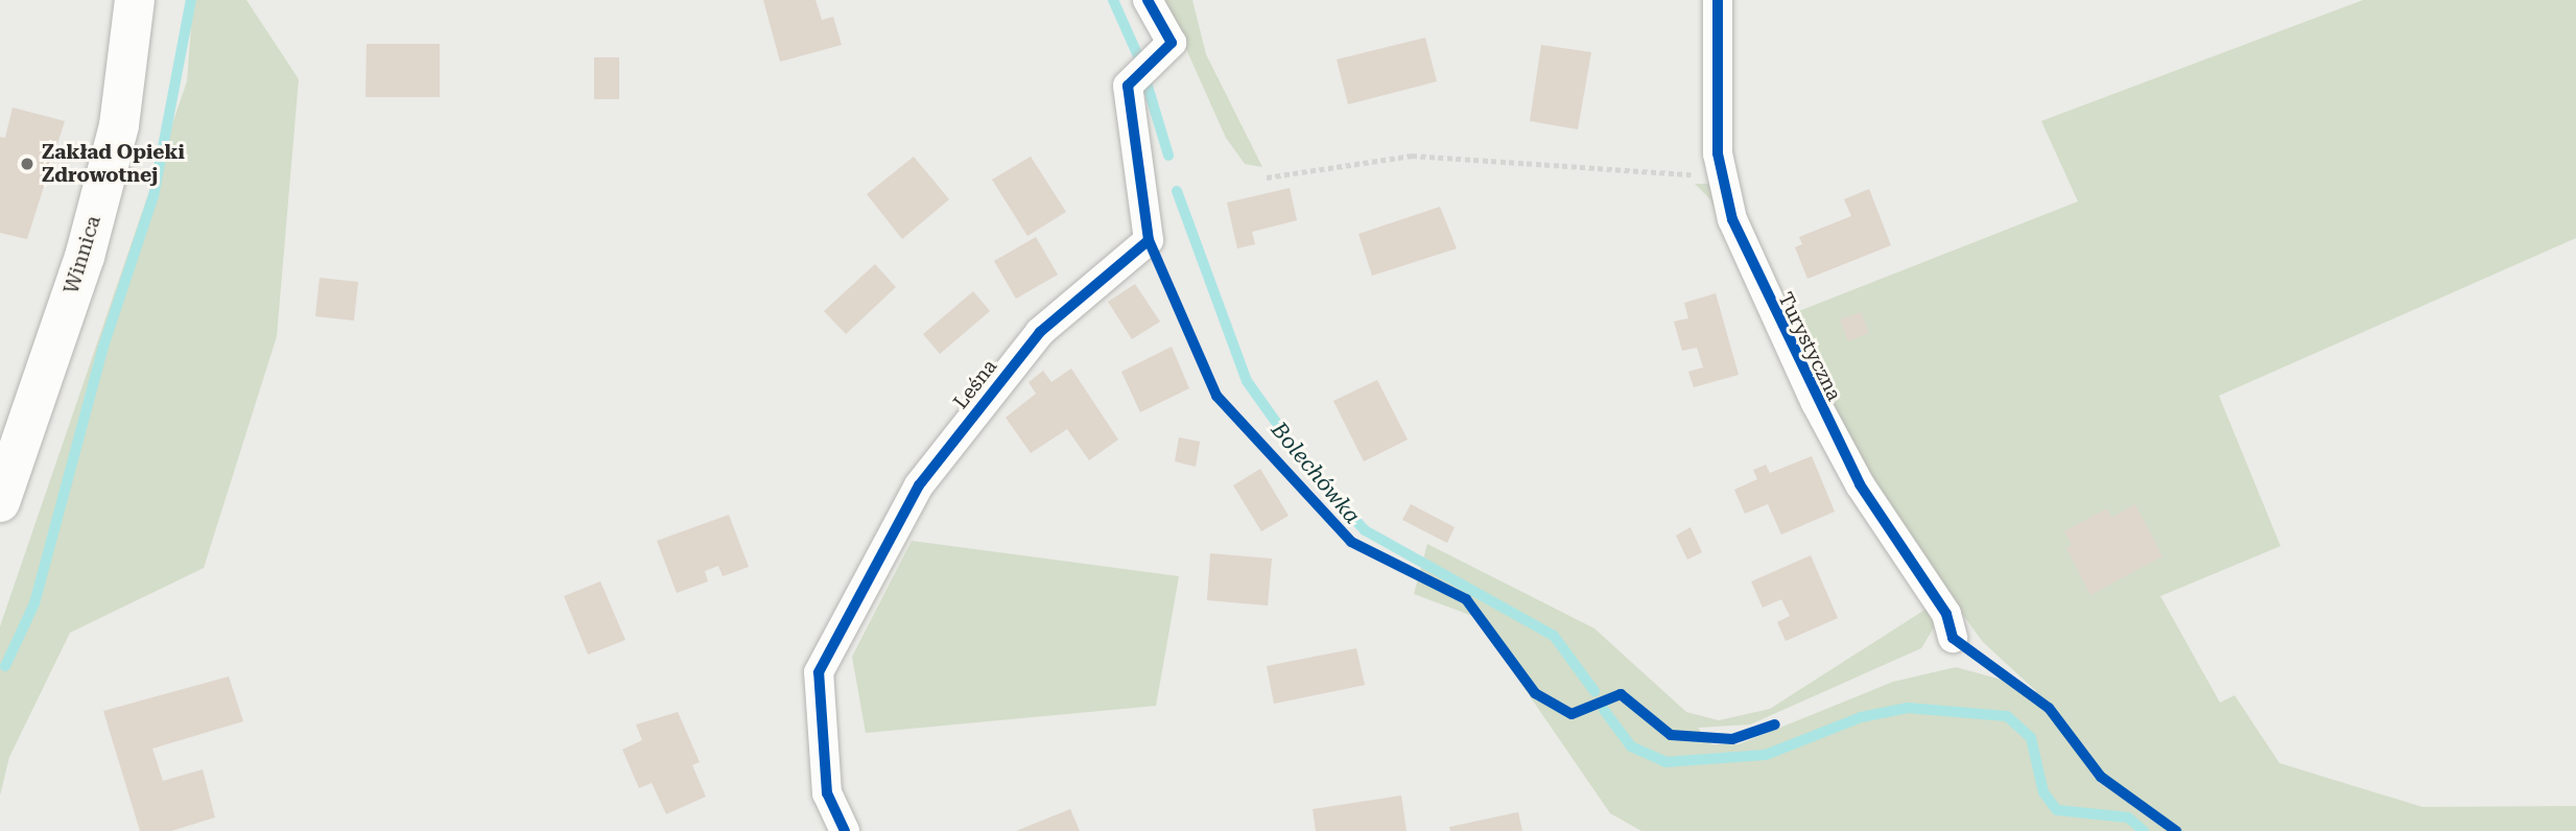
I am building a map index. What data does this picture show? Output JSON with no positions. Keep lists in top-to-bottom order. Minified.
{"streets":{"street":["Winnica","Turystyczna","Leśna"]},"water":["Bolechówka"],"places":["Zakład Opieki Zdrowotnej"]}
